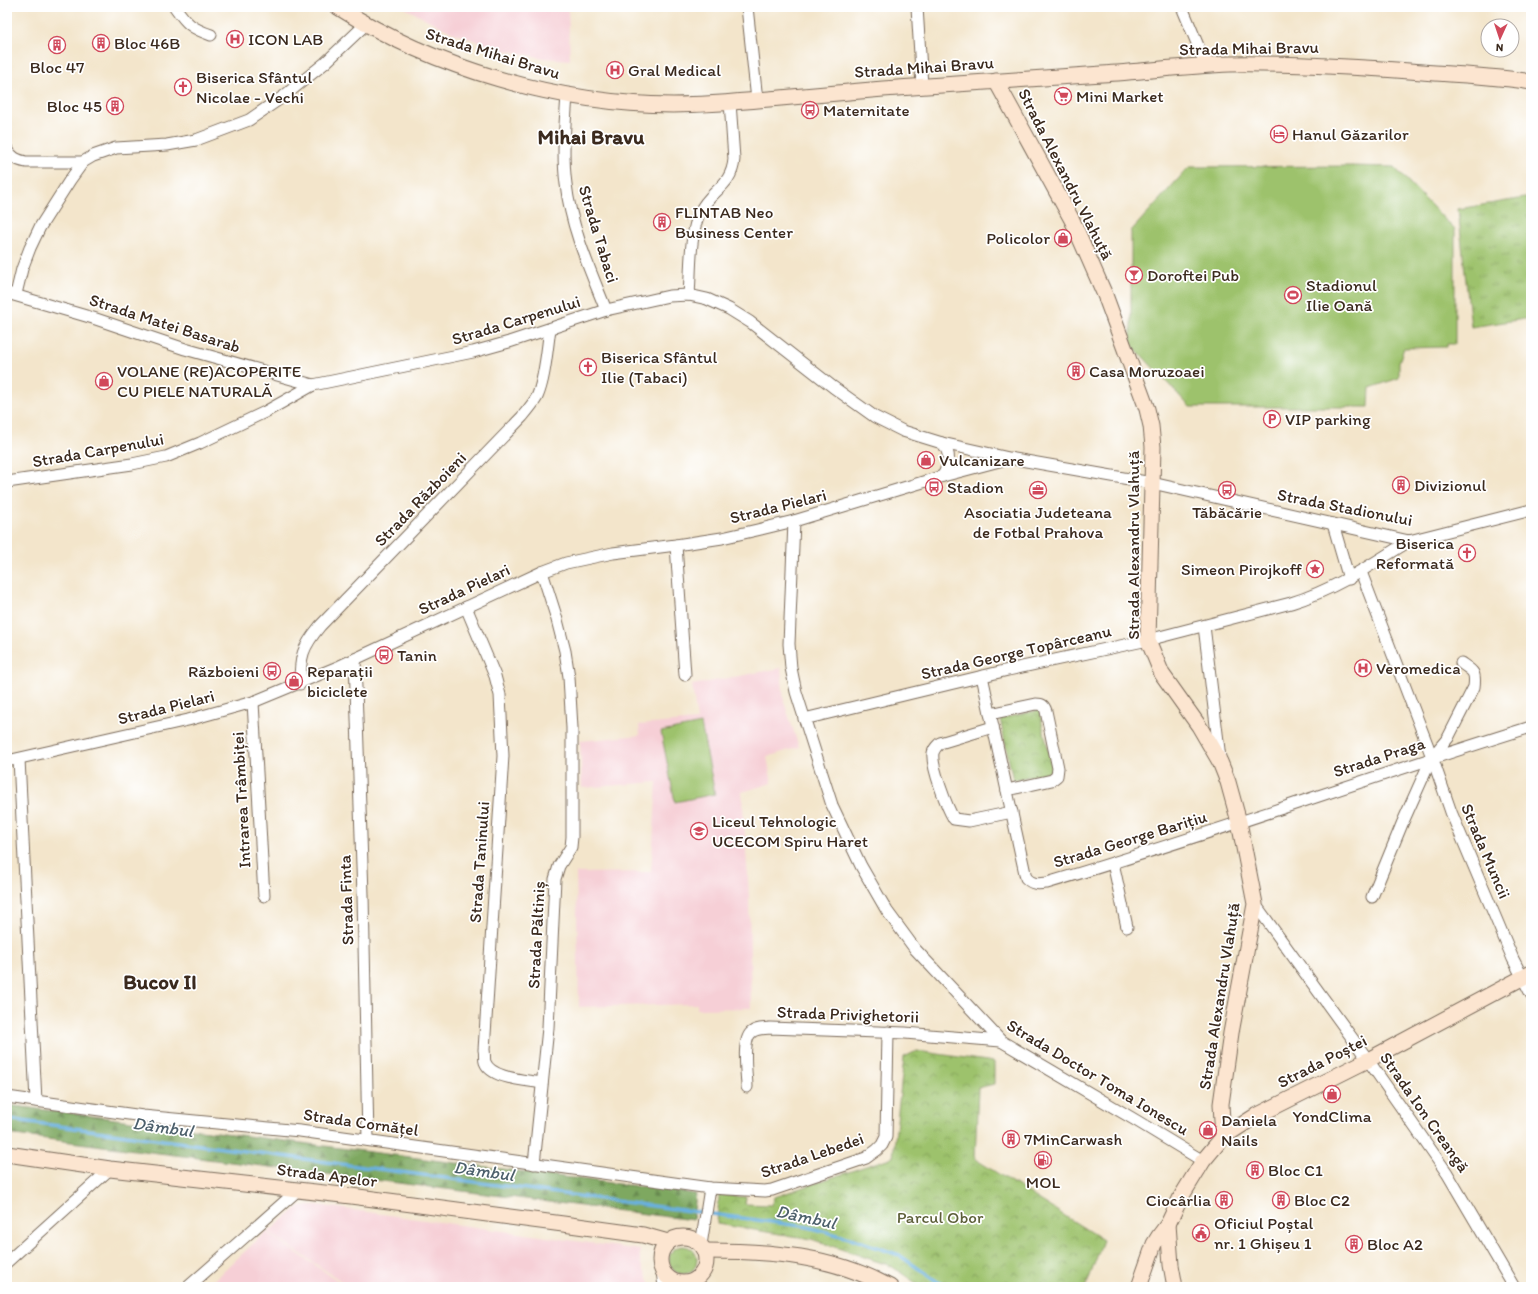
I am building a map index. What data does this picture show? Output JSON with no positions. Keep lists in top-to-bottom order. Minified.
{"streets":{"street":["Strada Mihai Bravu","Strada Alexandru Vlahuță","Strada Tabaci","Strada Carpenului","Strada Matei Basarab","Strada Războieni","Strada Pielari","Strada Stadionului","Strada George Topârceanu","Strada Praga","Intrarea Trâmbiței","Strada George Barițiu","Strada Muncii","Strada Taninului","Strada Finta","Strada Păltiniș","Strada Privighetorii","Strada Poștei","Strada Doctor Toma Ionescu","Strada Ion Creangă","Strada Cornățel","Strada Lebedei","Strada Apelor"]},"crossings":[["Strada Mihai Bravu","Strada Alexandru Vlahuță"],["Strada Mihai Bravu","Strada Tabaci"],["Strada Alexandru Vlahuță","Strada Pielari"],["Strada Alexandru Vlahuță","Strada Stadionului"],["Strada Alexandru Vlahuță","Strada George Topârceanu"],["Strada Alexandru Vlahuță","Strada Praga"],["Strada Alexandru Vlahuță","Strada George Barițiu"],["Strada Alexandru Vlahuță","Strada Poștei"],["Strada Alexandru Vlahuță","Strada Ion Creangă"],["Strada Tabaci","Strada Carpenului"],["Strada Carpenului","Strada Matei Basarab"],["Strada Carpenului","Strada Războieni"],["Strada Carpenului","Strada Pielari"],["Strada Războieni","Strada Pielari"],["Strada Pielari","Strada Stadionului"],["Strada Pielari","Intrarea Trâmbiței"],["Strada Pielari","Strada Taninului"],["Strada Pielari","Strada Finta"],["Strada Pielari","Strada Păltiniș"],["Strada Pielari","Strada Doctor Toma Ionescu"],["Strada Stadionului","Strada George Topârceanu"],["Strada George Topârceanu","Strada Muncii"],["Strada George Topârceanu","Strada Doctor Toma Ionescu"],["Strada Praga","Strada George Barițiu"],["Strada Praga","Strada Muncii"],["Strada Muncii","Strada Poștei"],["Strada Taninului","Strada Păltiniș"],["Strada Finta","Strada Cornățel"],["Strada Păltiniș","Strada Cornățel"],["Strada Privighetorii","Strada Doctor Toma Ionescu"],["Strada Privighetorii","Strada Lebedei"],["Strada Poștei","Strada Doctor Toma Ionescu"],["Strada Poștei","Strada Ion Creangă"],["Strada Cornățel","Strada Lebedei"]],"districts":["Mihai Bravu","Bucov II"],"water":["Dâmbul"],"parks":["Parcul Obor"],"places":{"hospital":["ICON LAB","Gral Medical","Veromedica"],"building":["Bloc 46B","Bloc 47","Bloc 45","FLINTAB Neo Business Center","Casa Moruzoaei","Divizionul","7MinCarwash","Bloc C1","Ciocârlia","Bloc C2","Bloc A2"],"church":["Biserica Sfântul Nicolae - Vechi","Biserica Sfântul Ilie (Tabaci)","Biserica Reformată"],"supermarket":["Mini Market"],"bus stop":["Maternitate","Stadion","Tăbăcărie","Tanin","Războieni"],"hotel":["Hanul Găzarilor"],"shop":["Policolor","VOLANE (RE)ACOPERITE CU PIELE NATURALĂ","Vulcanizare","Reparații biciclete","YondClima","Daniela Nails"],"bar":["Doroftei Pub"],"sports":["Stadionul Ilie Oană"],"parking":["VIP parking"],"office":["Asociatia Judeteana de Fotbal Prahova"],"place":["Simeon Pirojkoff"],"school or university":["Liceul Tehnologic UCECOM Spiru Haret"],"fuel station":["MOL"],"public building":["Oficiul Poștal nr. 1 Ghișeu 1"]},"north":"bottom"}
